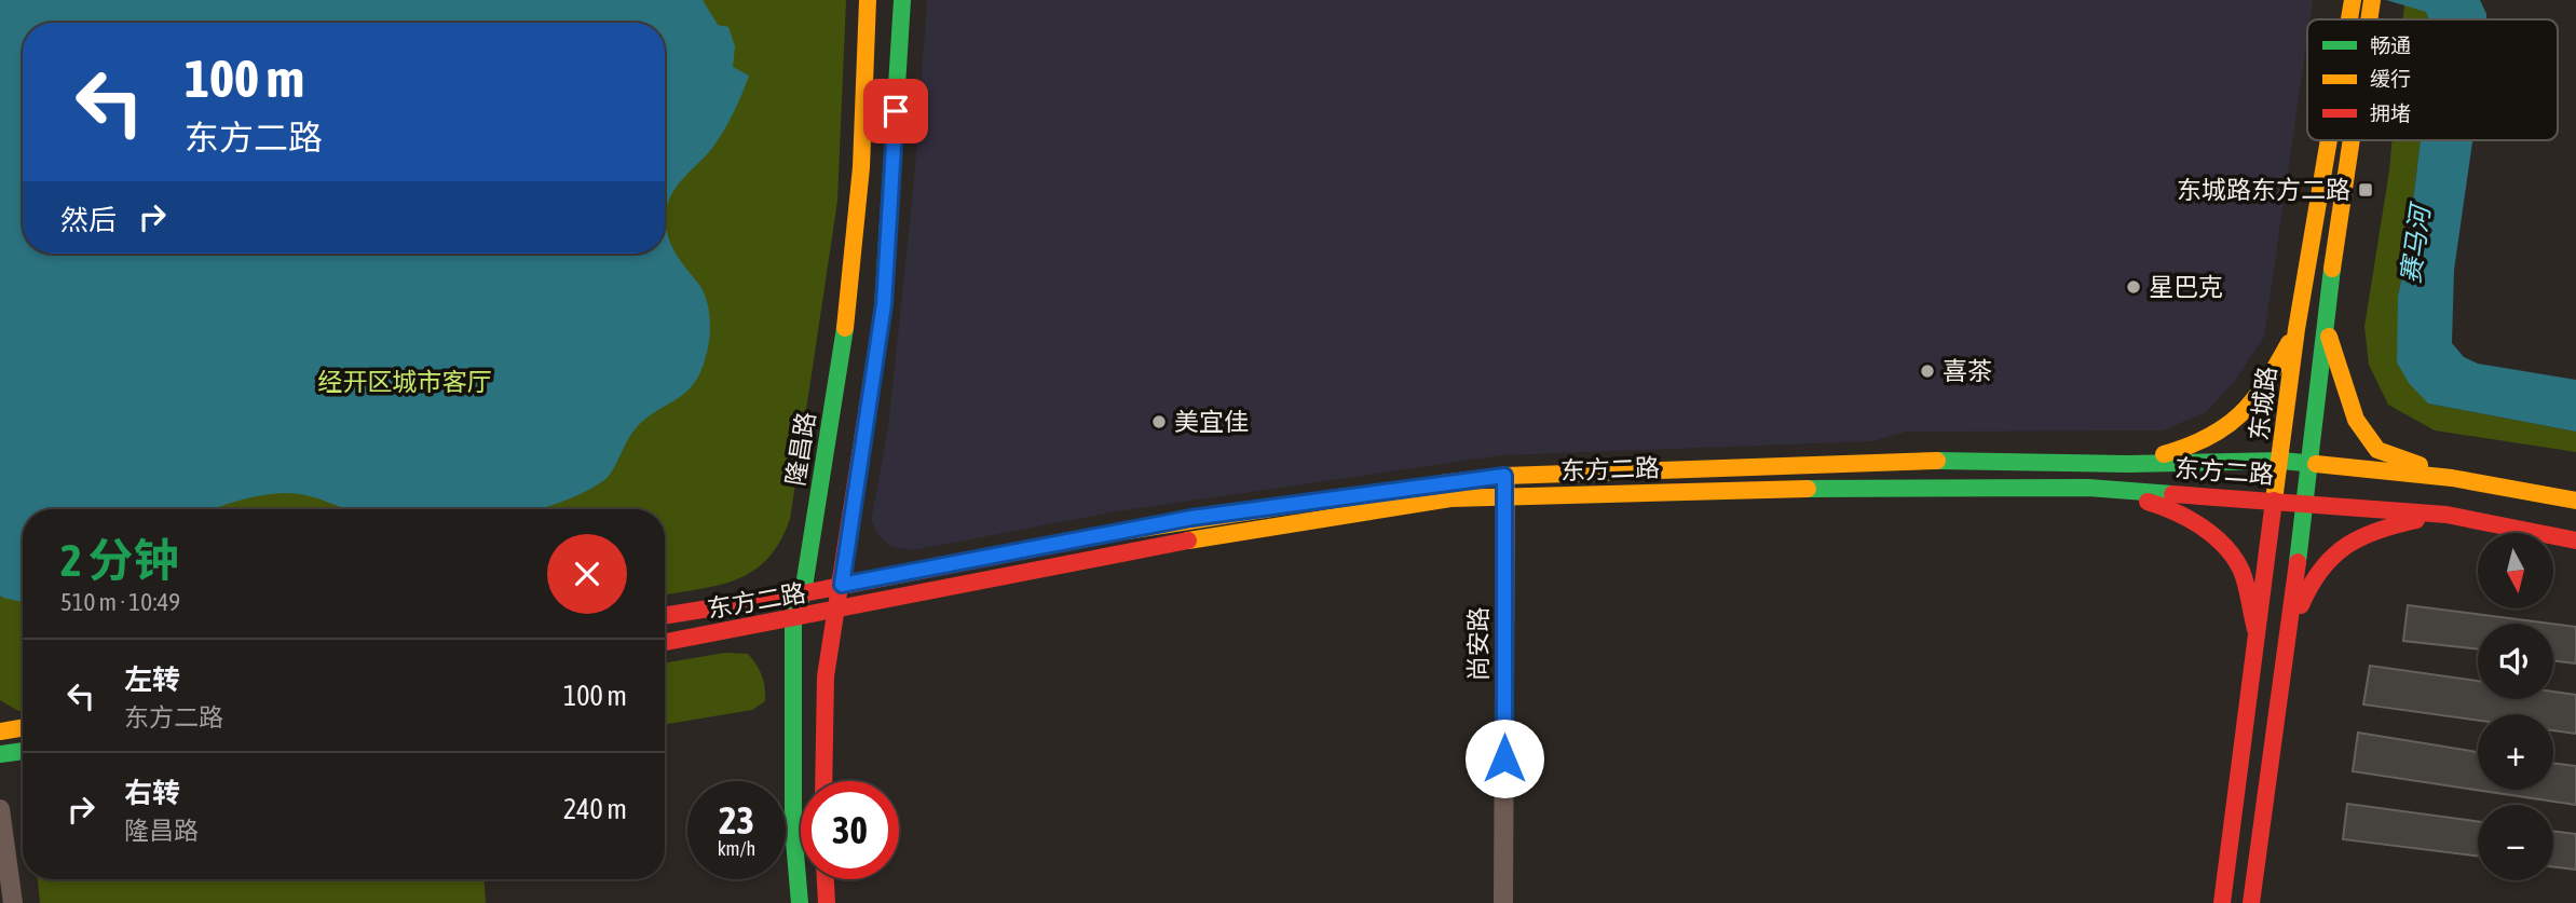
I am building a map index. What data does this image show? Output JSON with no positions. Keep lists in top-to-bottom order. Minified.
{"streets":{"main road":["东城路","隆昌路","东方二路"],"street":["尚安路"]},"crossings":[["东城路","东方二路"],["隆昌路","东方二路"],["东方二路","尚安路"]],"water":["赛马河"],"parks":["经开区城市客厅"],"places":{"transit":["东城路东方二路"],"other":["星巴克","喜茶","美宜佳"]},"legend":["畅通","缓行","拥堵"],"north":"bottom","page":{"turn":["100 m","东方二路"],"then":"然后","heading":["2 分钟","510 m · 10:49"],"map_buttons":["+","−"],"list":[{"name":"左转","note":"东方二路","value":"100 m"},{"name":"右转","note":"隆昌路","value":"240 m"}],"speed":"23 km/h","limit":"30"}}
